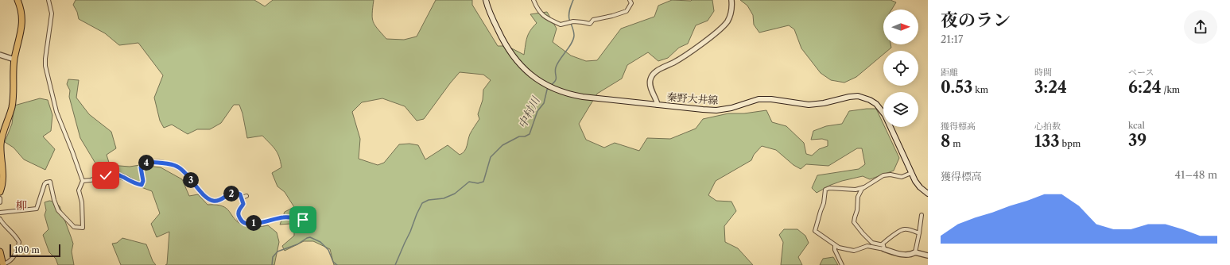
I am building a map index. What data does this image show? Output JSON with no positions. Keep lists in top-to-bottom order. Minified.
{"streets":{"main road":["秦野大井線"]},"districts":["柳"],"water":["中村川"],"scale_bar":"100 m","north":"right","page":{"heading":["夜のラン","21:17"],"stats":[["距離","0.53 km"],["時間","3:24"],["ペース","6:24 /km"],["獲得標高","8 m"],["心拍数","133 bpm"],["kcal","39"]],"pins":["4","3","2","1"],"chart":["獲得標高","41–48 m"],"scale":"100 m"}}
